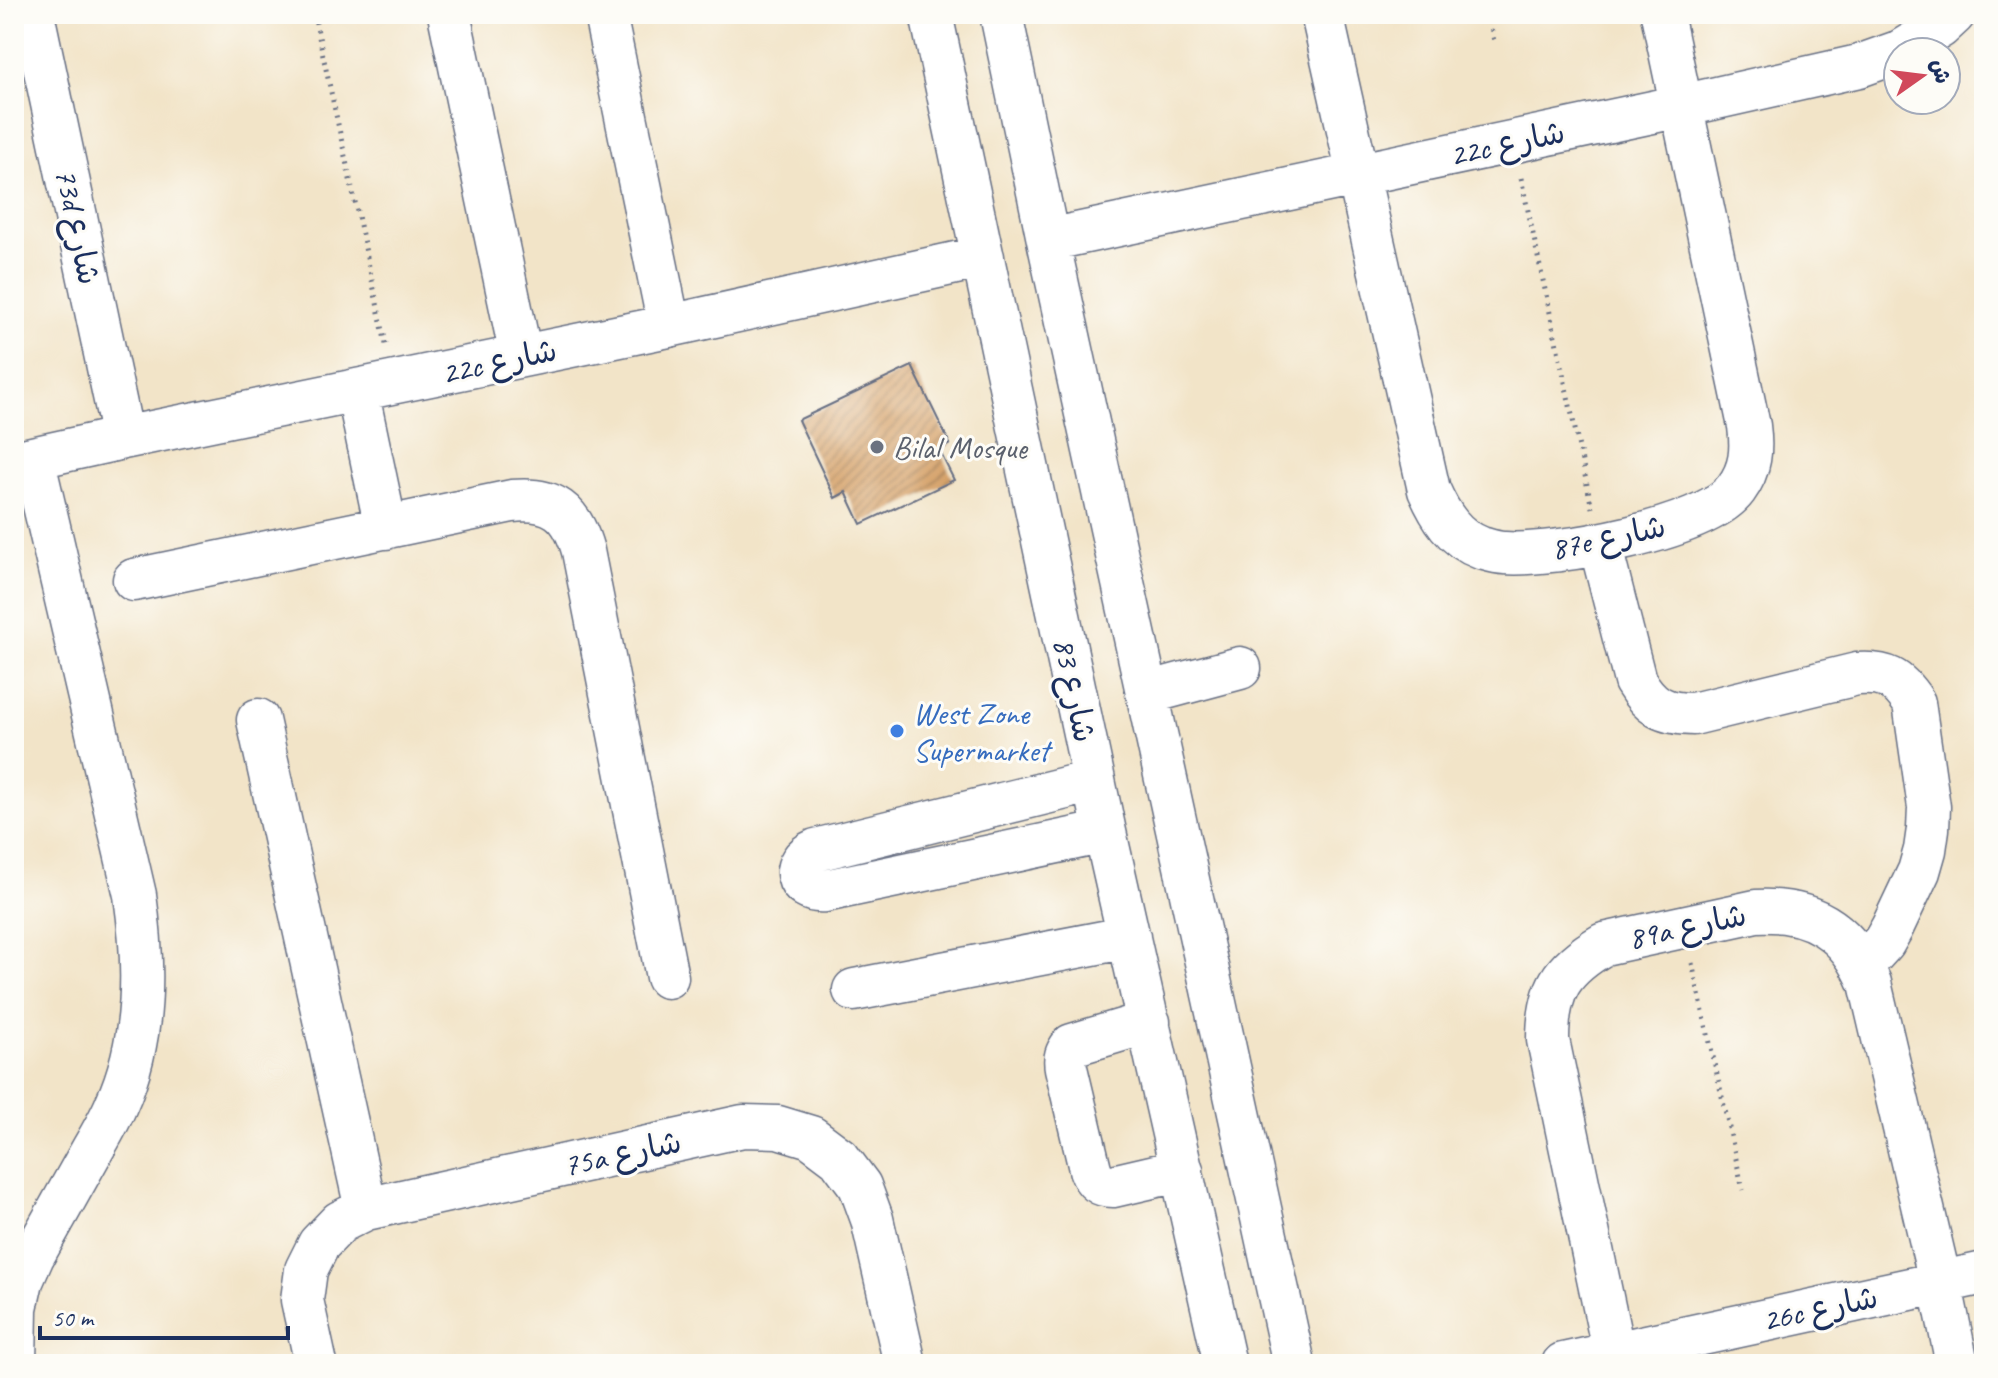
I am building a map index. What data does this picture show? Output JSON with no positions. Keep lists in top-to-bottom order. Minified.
{"streets":{"street":["22c شارع","73d شارع","87e شارع","شارع 83","89a شارع","75a شارع","26c شارع"]},"crossings":[["22c شارع","73d شارع"],["22c شارع","87e شارع"],["22c شارع","شارع 83"],["89a شارع","26c شارع"]],"places":["Bilal Mosque","West Zone Supermarket"],"scale_bar":"50 m","north":"right"}
